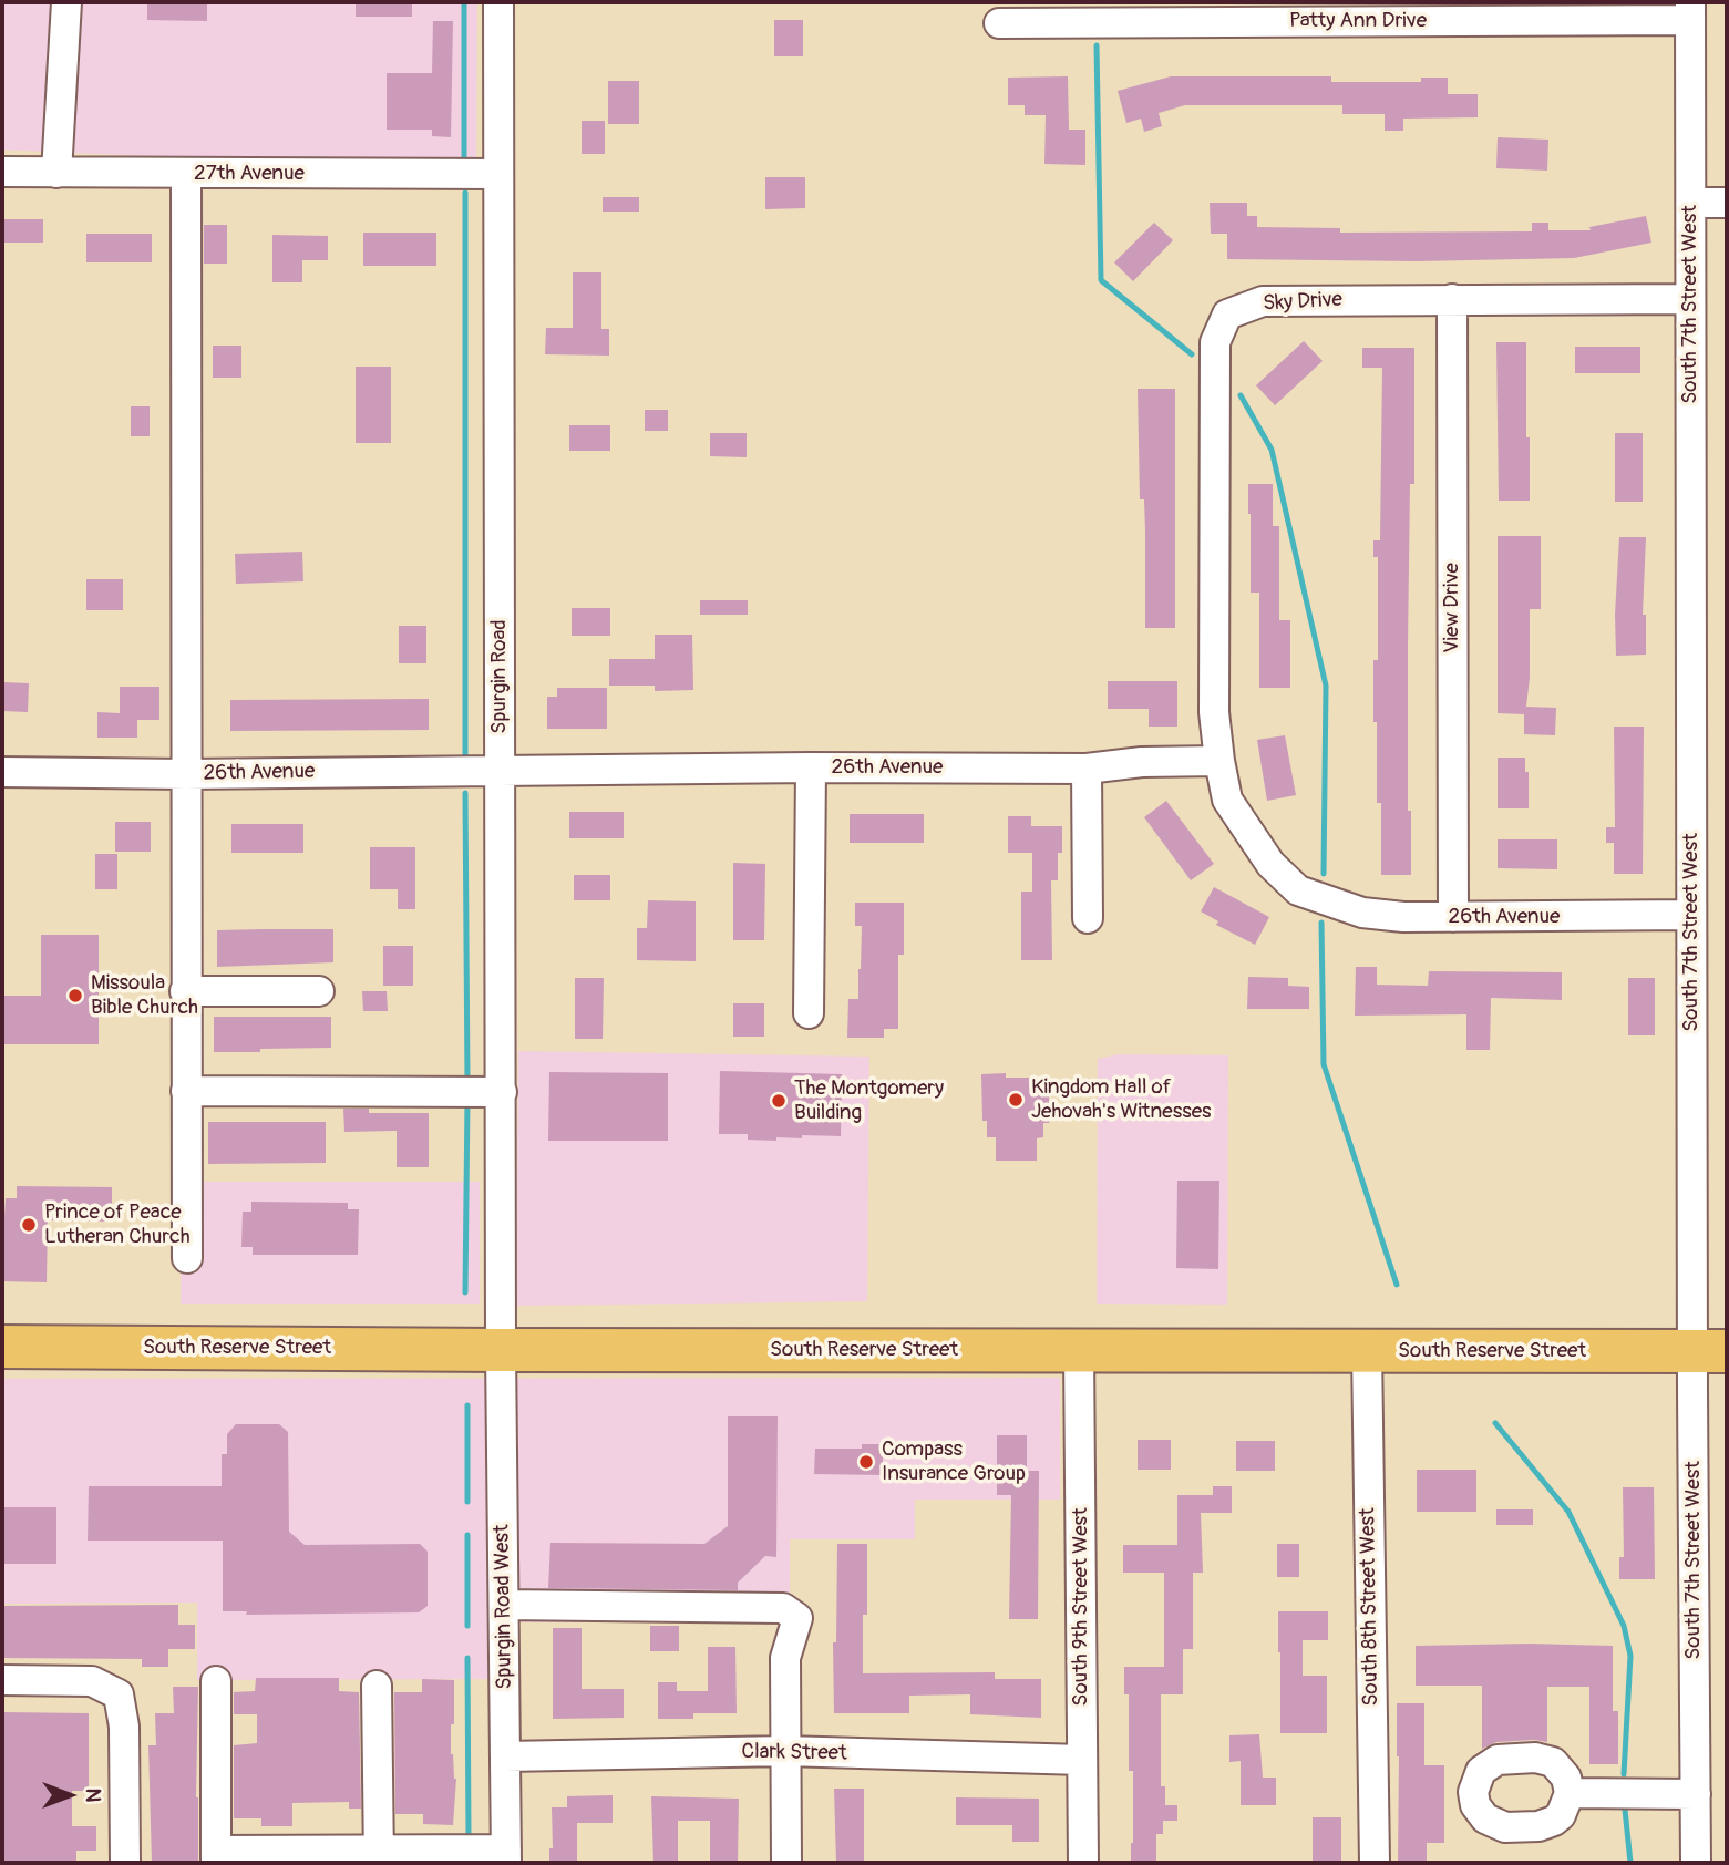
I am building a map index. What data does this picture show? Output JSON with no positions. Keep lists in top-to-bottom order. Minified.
{"streets":{"highway":["South Reserve Street"],"street":["Patty Ann Drive","27th Avenue","Sky Drive","South 7th Street West","View Drive","Spurgin Road","26th Avenue","Spurgin Road West","South 9th Street West","South 8th Street West","Clark Street"]},"crossings":[["Patty Ann Drive","South 7th Street West"],["27th Avenue","Spurgin Road"],["Sky Drive","South 7th Street West"],["Sky Drive","View Drive"],["Sky Drive","26th Avenue"],["South 7th Street West","26th Avenue"],["South 7th Street West","South Reserve Street"],["View Drive","26th Avenue"],["Spurgin Road","26th Avenue"],["Spurgin Road","South Reserve Street"],["Spurgin Road","Spurgin Road West"],["South Reserve Street","Spurgin Road West"],["South Reserve Street","South 9th Street West"],["South Reserve Street","South 8th Street West"],["Spurgin Road West","Clark Street"],["South 9th Street West","Clark Street"]],"places":["Missoula Bible Church","Kingdom Hall of Jehovah's Witnesses","The Montgomery Building","Prince of Peace Lutheran Church","Compass Insurance Group"],"north":"right"}
